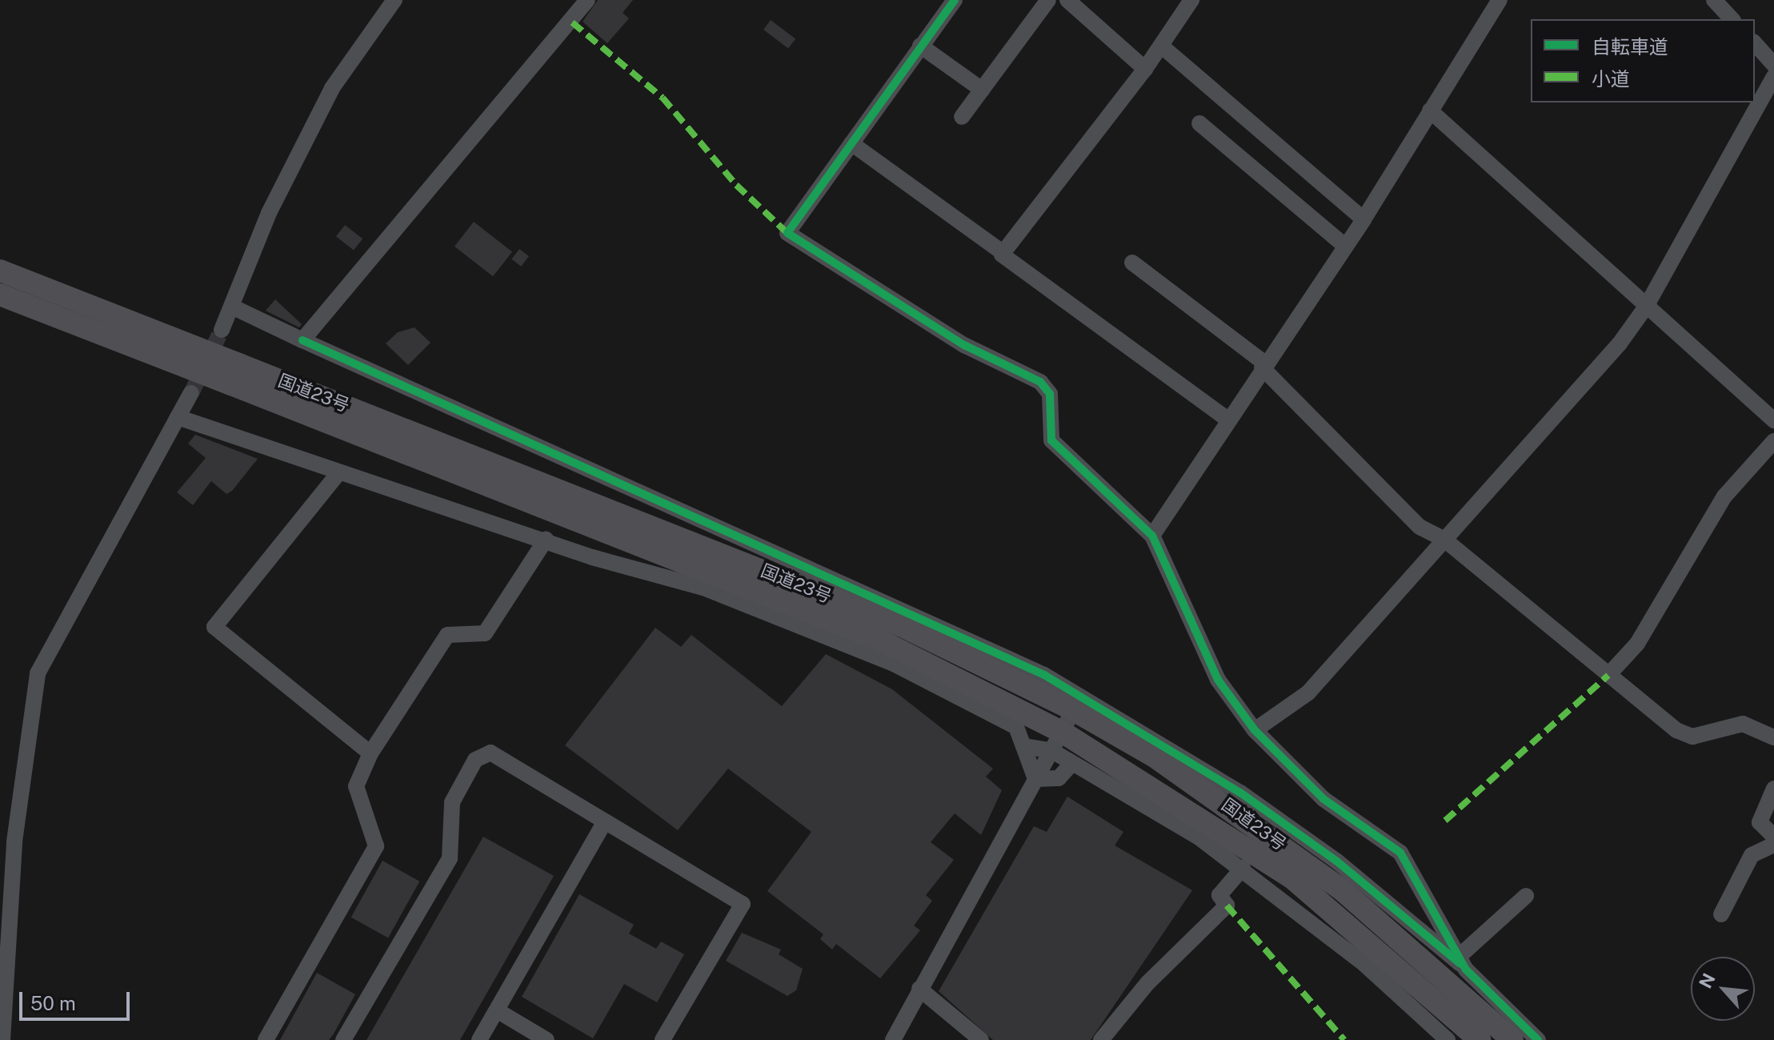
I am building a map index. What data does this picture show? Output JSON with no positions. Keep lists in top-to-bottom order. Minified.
{"streets":{"highway":["国道23号"]},"legend":["自転車道","小道"],"scale_bar":"50 m","north":"top left"}
